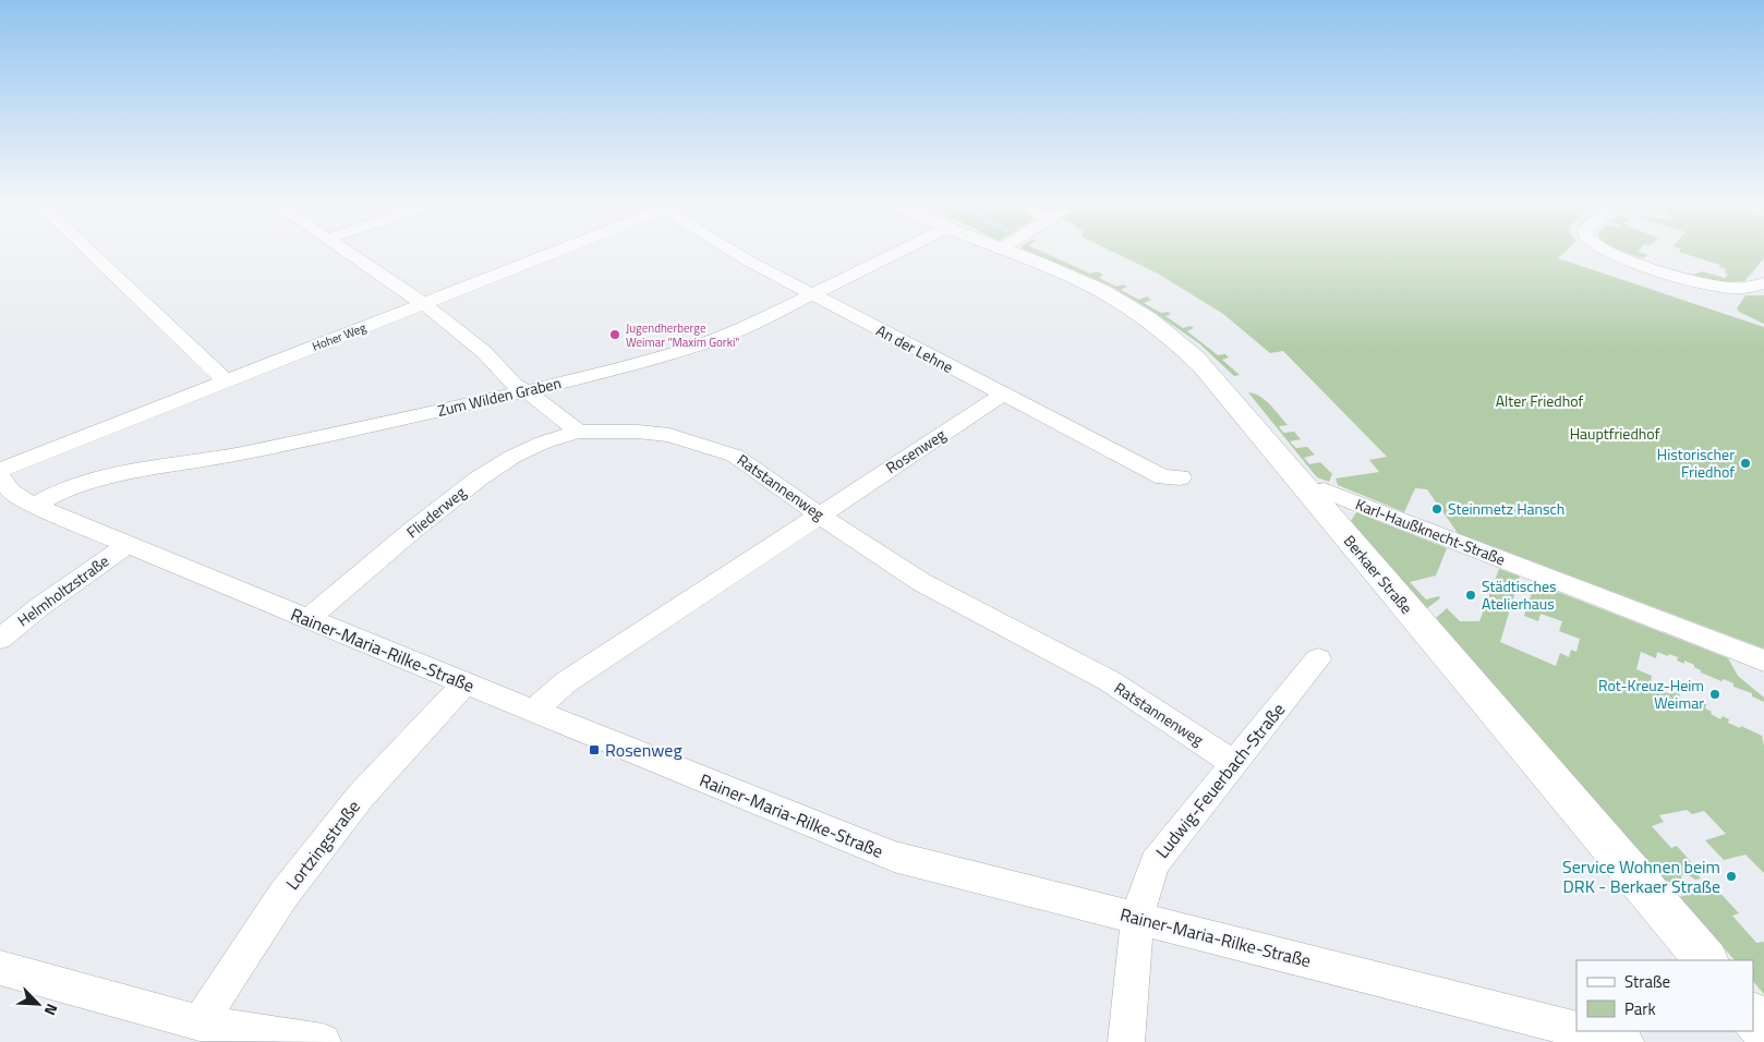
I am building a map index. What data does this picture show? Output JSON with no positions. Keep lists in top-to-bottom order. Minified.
{"streets":{"main road":["Berkaer Straße"],"street":["Hoher Weg","An der Lehne","Zum Wilden Graben","Rosenweg","Ratstannenweg","Fliederweg","Karl-Haußknecht-Straße","Helmholtzstraße","Rainer-Maria-Rilke-Straße","Ludwig-Feuerbach-Straße","Lortzingstraße"]},"crossings":[["An der Lehne","Zum Wilden Graben"],["An der Lehne","Rosenweg"],["Zum Wilden Graben","Rainer-Maria-Rilke-Straße"],["Rosenweg","Ratstannenweg"],["Rosenweg","Rainer-Maria-Rilke-Straße"],["Ratstannenweg","Fliederweg"],["Ratstannenweg","Ludwig-Feuerbach-Straße"],["Fliederweg","Rainer-Maria-Rilke-Straße"],["Karl-Haußknecht-Straße","Berkaer Straße"],["Helmholtzstraße","Rainer-Maria-Rilke-Straße"],["Rainer-Maria-Rilke-Straße","Ludwig-Feuerbach-Straße"],["Rainer-Maria-Rilke-Straße","Lortzingstraße"]],"parks":["Alter Friedhof","Hauptfriedhof"],"places":{"other":["Jugendherberge Weimar \"Maxim Gorki\"","Historischer Friedhof","Steinmetz Hansch","Städtisches Atelierhaus","Rot-Kreuz-Heim Weimar","Service Wohnen beim DRK - Berkaer Straße"],"transit":["Rosenweg"]},"legend":["Straße","Park"],"north":"bottom right"}
